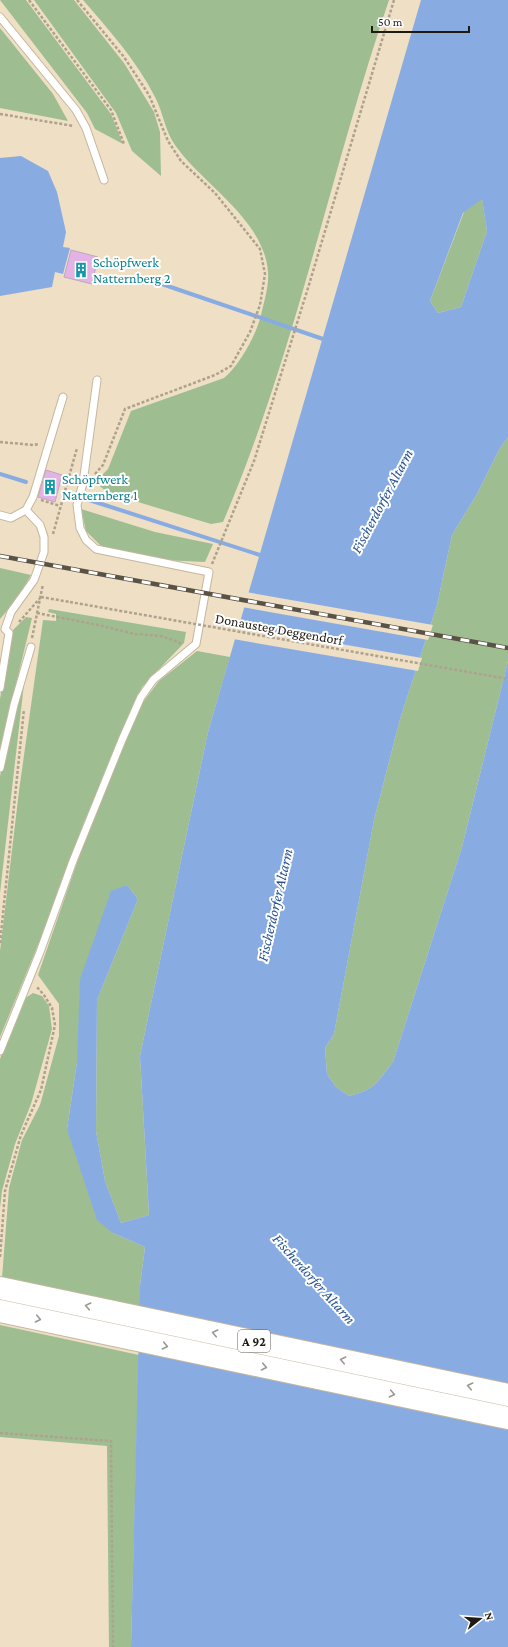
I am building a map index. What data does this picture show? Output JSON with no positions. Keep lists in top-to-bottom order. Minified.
{"streets":{"highway":["A 92"],"path":["Donausteg Deggendorf"]},"water":["Fischerdorfer Altarm"],"places":{"building":["Schöpfwerk Natternberg 2","Schöpfwerk Natternberg 1"]},"scale_bar":"50 m","north":"right"}
